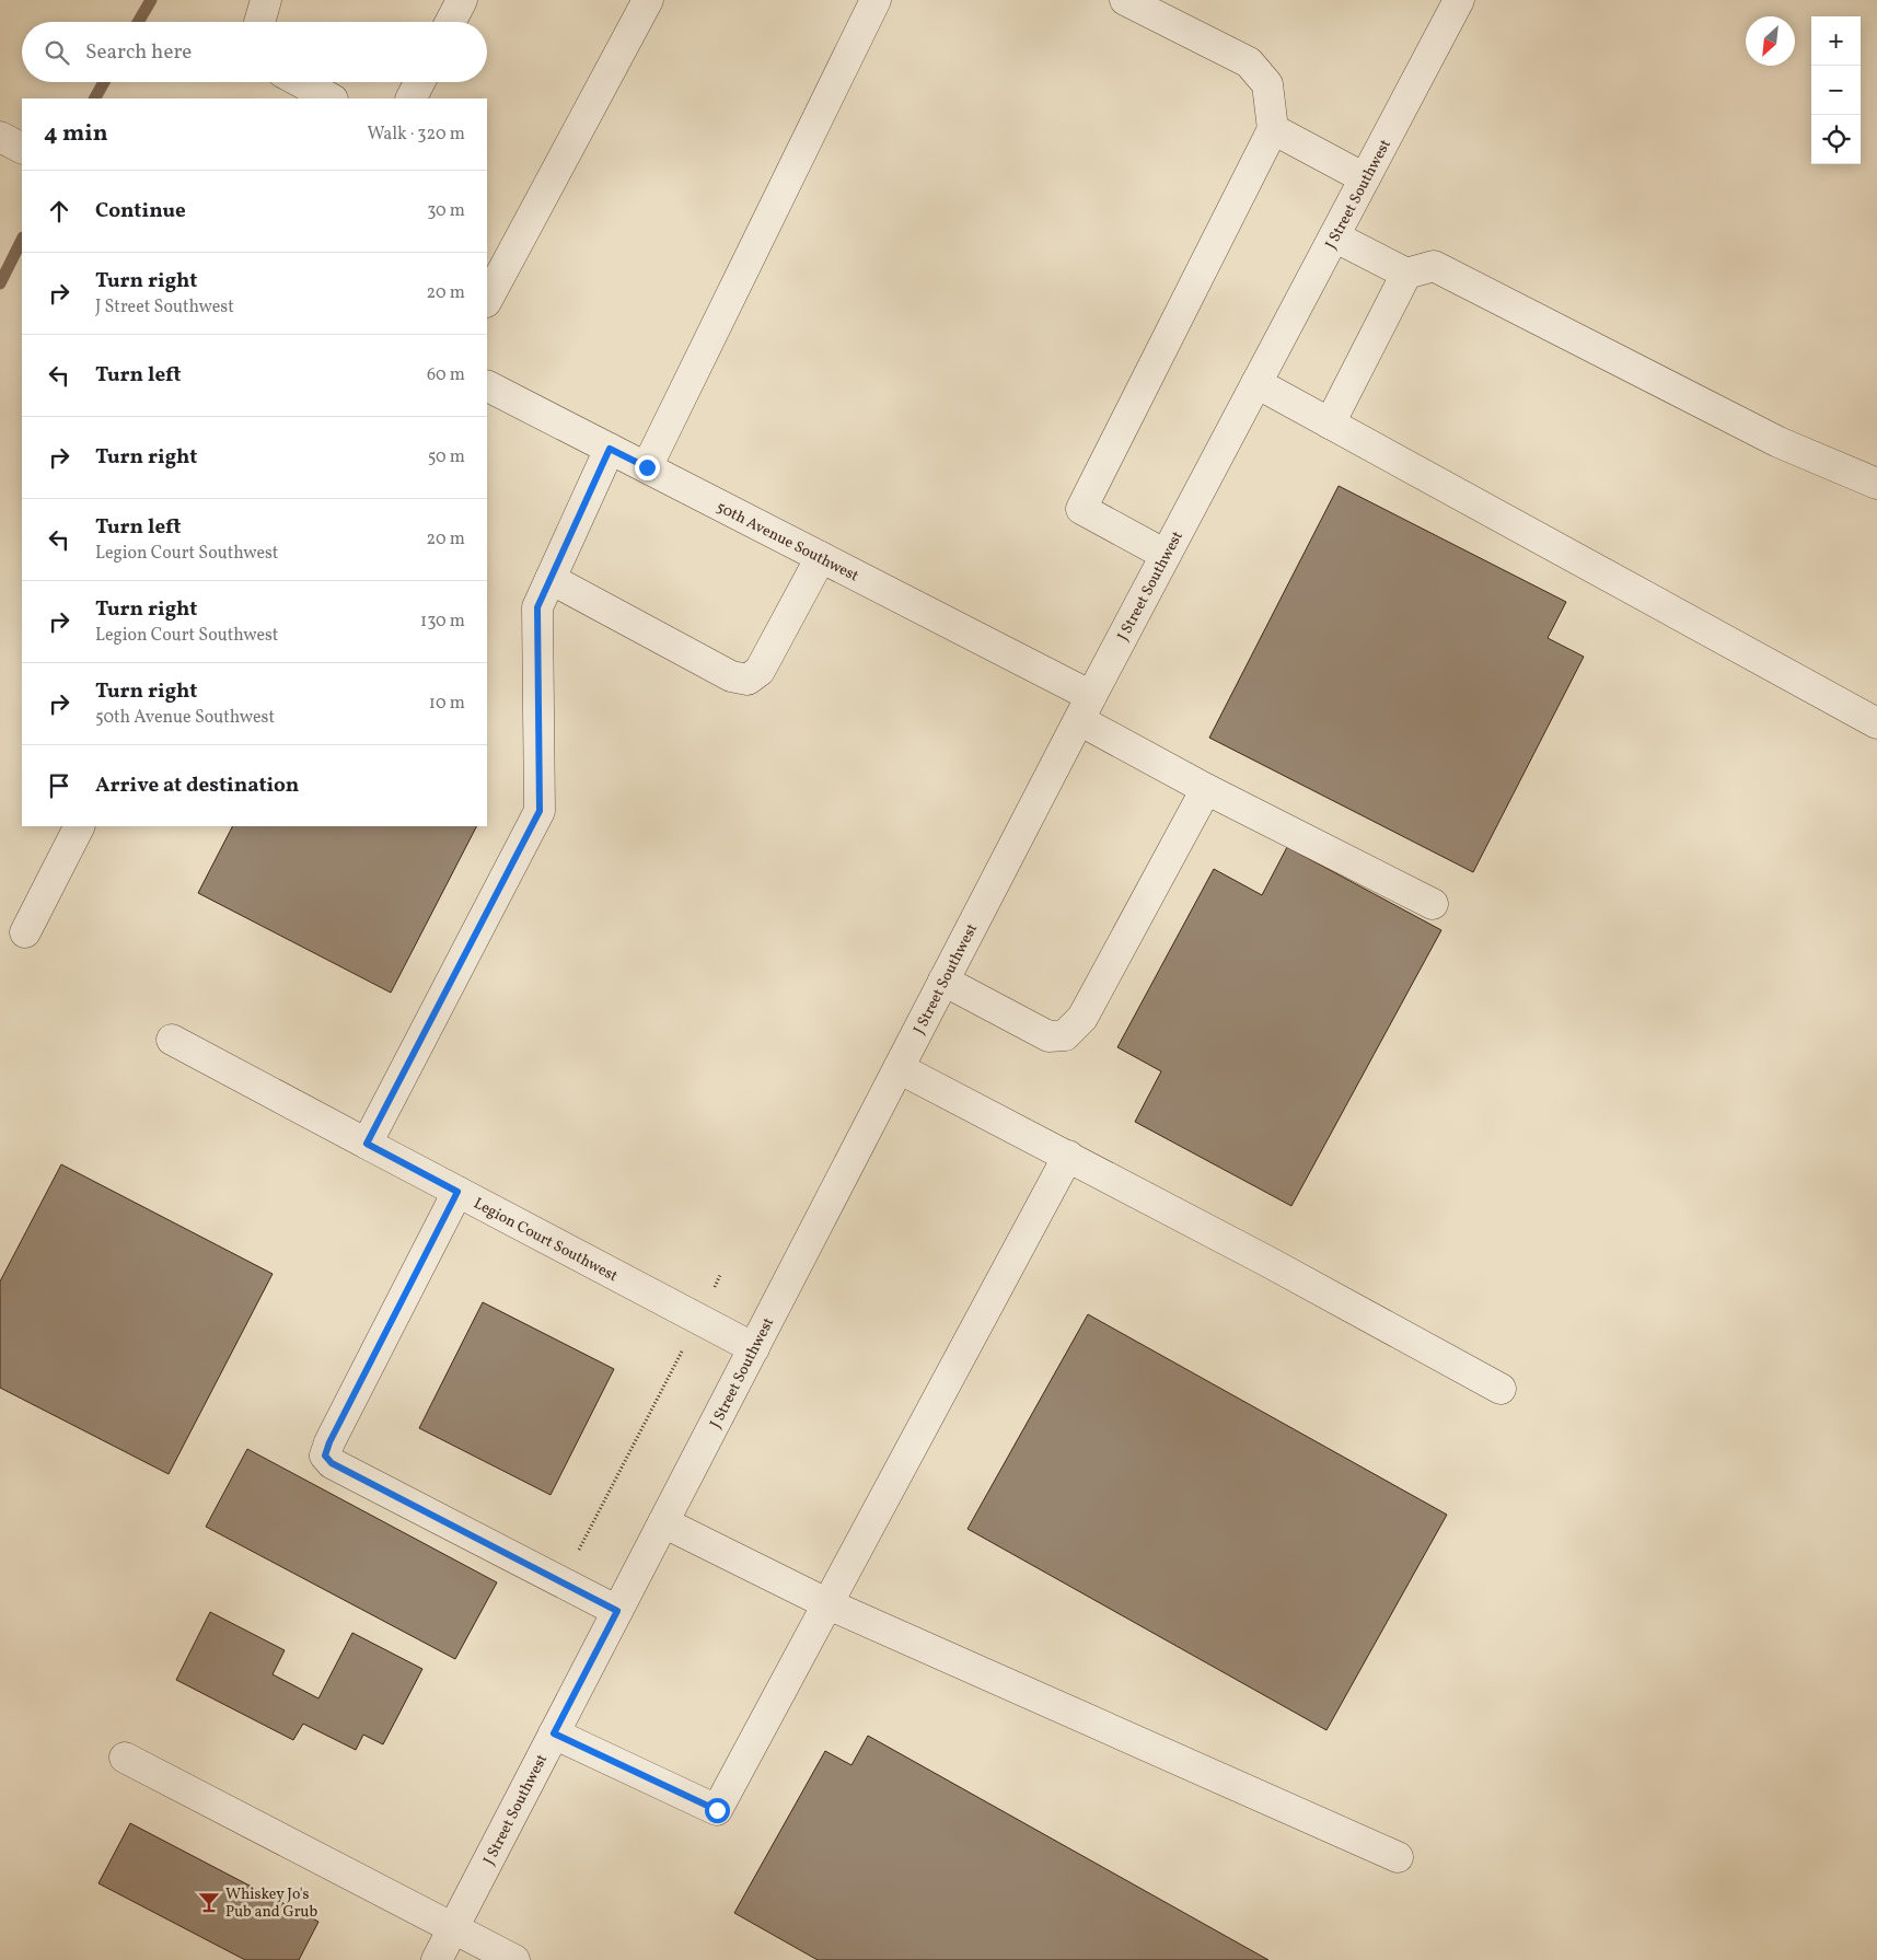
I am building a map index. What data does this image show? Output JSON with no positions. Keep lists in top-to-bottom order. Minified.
{"streets":{"street":["J Street Southwest","50th Avenue Southwest","Legion Court Southwest"]},"crossings":[["J Street Southwest","50th Avenue Southwest"],["J Street Southwest","Legion Court Southwest"]],"places":{"bar":["Whiskey Jo's Pub and Grub"]},"north":"bottom left","page":{"map_buttons":["+","−"],"search":"Search here","heading":["4 min","Walk · 320 m"],"list":[["Continue","30 m"],["Turn right","J Street Southwest","20 m"],["Turn left","60 m"],["Turn right","50 m"],["Turn left","Legion Court Southwest","20 m"],["Turn right","Legion Court Southwest","130 m"],["Turn right","50th Avenue Southwest","10 m"],"Arrive at destination"]}}
